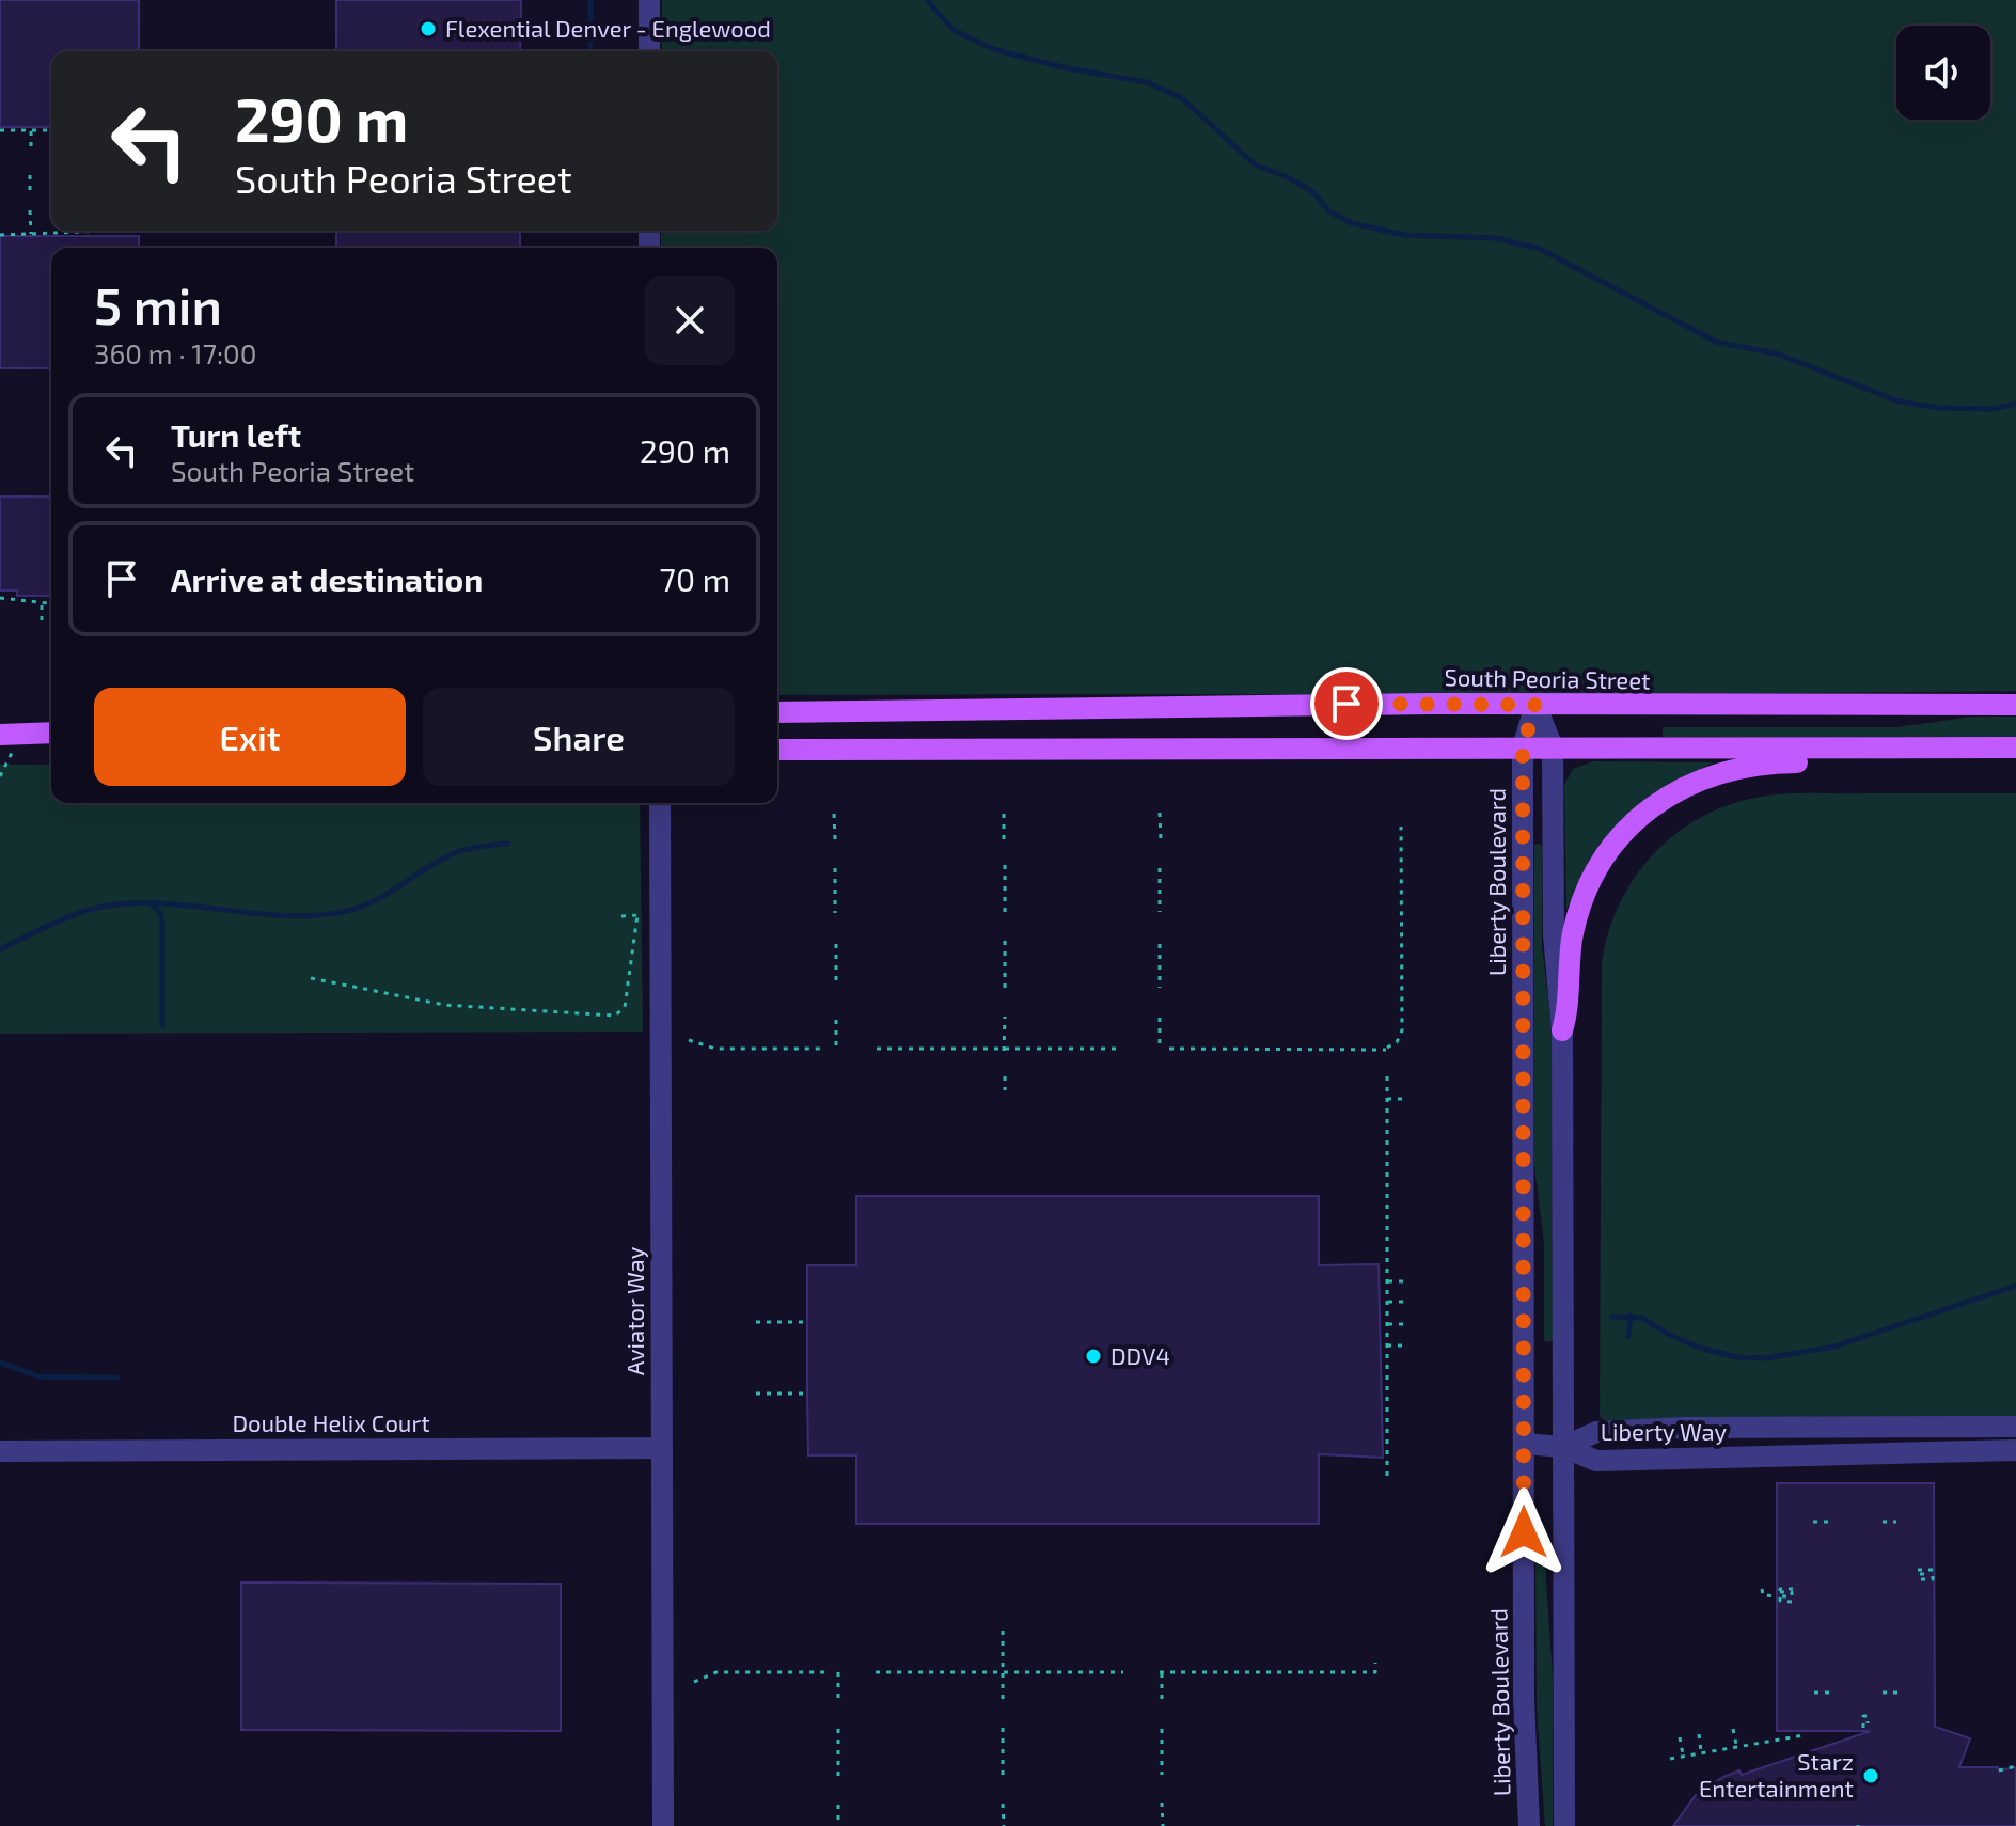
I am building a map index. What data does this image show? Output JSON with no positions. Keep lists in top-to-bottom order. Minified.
{"streets":{"main road":["South Peoria Street"],"street":["Liberty Boulevard","Aviator Way","Double Helix Court","Liberty Way"]},"crossings":[["South Peoria Street","Liberty Boulevard"],["Aviator Way","Double Helix Court"]],"places":["Flexential Denver - Englewood","DDV4","Starz Entertainment"],"page":{"turn":["290 m","South Peoria Street"],"heading":["5 min","360 m · 17:00"],"list":[{"name":"Turn left","note":"South Peoria Street","value":"290 m"},{"name":"Arrive at destination","value":"70 m"}],"buttons":["Exit","Share"]}}
